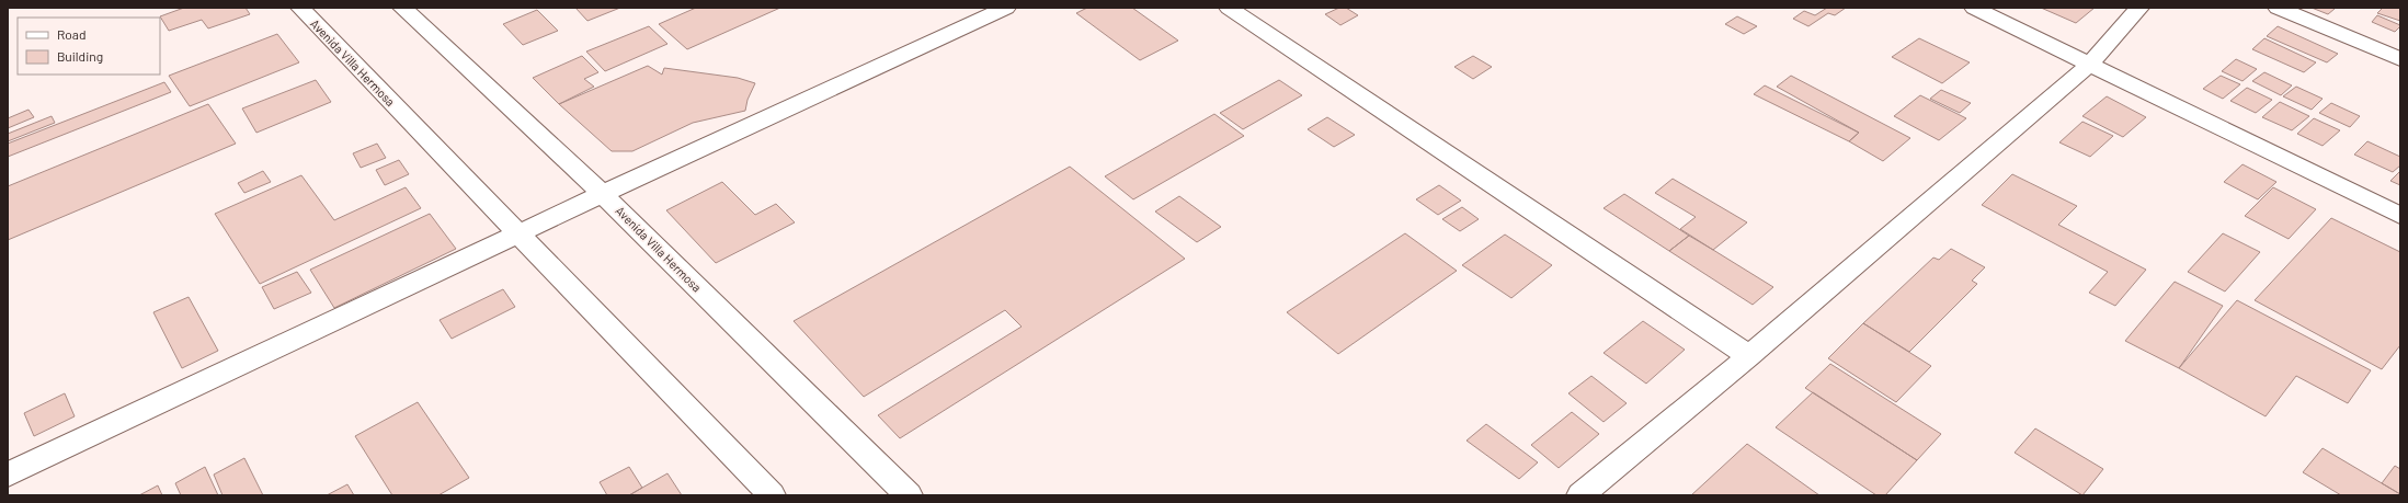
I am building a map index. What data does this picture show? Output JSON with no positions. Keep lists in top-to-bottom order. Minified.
{"streets":{"street":["Avenida Villa Hermosa"]},"legend":["Road","Building"]}
